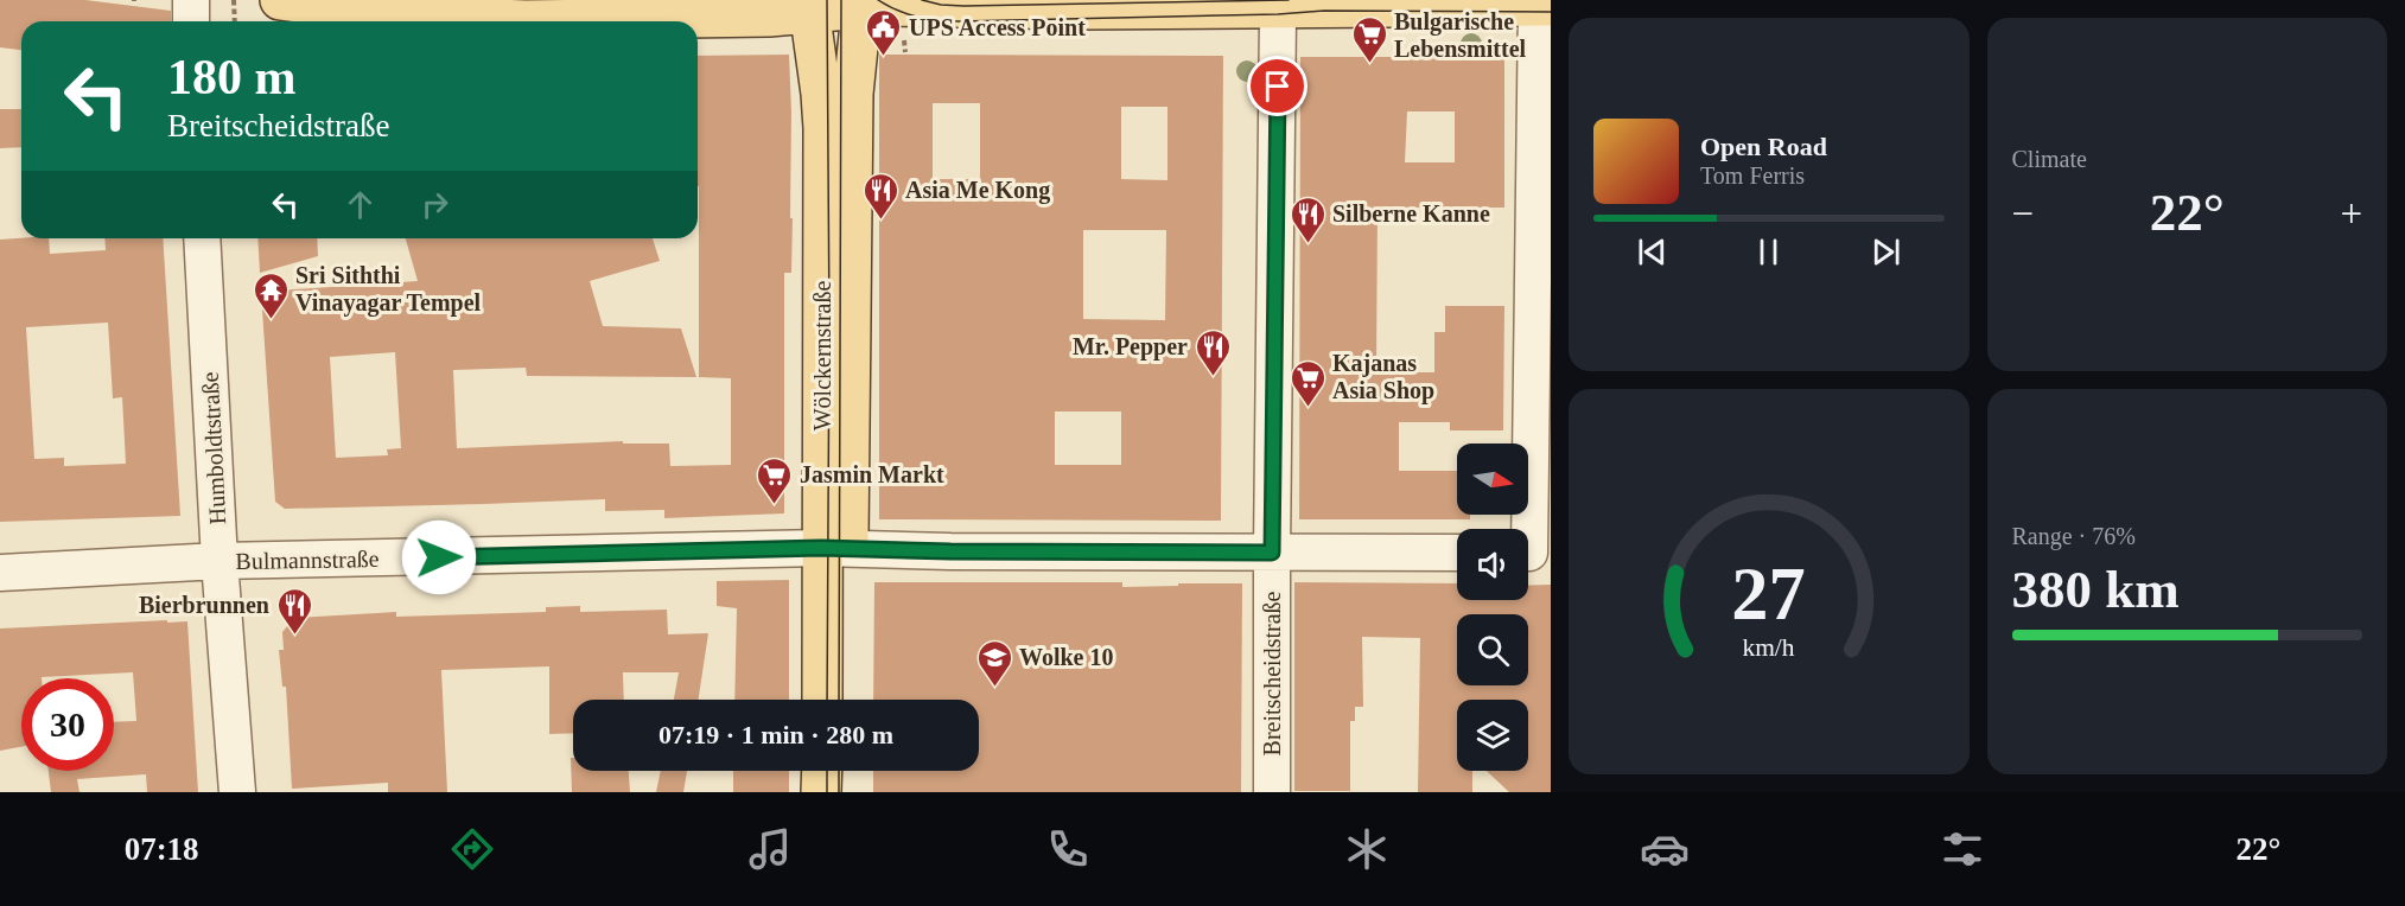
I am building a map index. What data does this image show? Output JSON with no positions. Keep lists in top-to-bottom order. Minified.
{"streets":{"main road":["Wölckernstraße"],"street":["Humboldtstraße","Bulmannstraße","Breitscheidstraße"]},"crossings":[["Wölckernstraße","Bulmannstraße"],["Humboldtstraße","Bulmannstraße"],["Bulmannstraße","Breitscheidstraße"]],"places":{"public building":["UPS Access Point"],"supermarket":["Bulgarische Lebensmittel","Kajanas Asia Shop","Jasmin Markt"],"restaurant":["Asia Me Kong","Silberne Kanne","Mr. Pepper","Bierbrunnen"],"temple":["Sri Siththi Vinayagar Tempel"],"school or university":["Wolke 10"]},"north":"right","page":{"tile":["Climate",["Range · 76%","380 km"]],"turn":["180 m","Breitscheidstraße"],"song":["Open Road","Tom Ferris"],"heat":["−","22°","+"],"limit":"30","trip":"07:19 · 1 min · 280 m","tabs":["07:18","22°"],"gauge":["27","km/h"]}}
